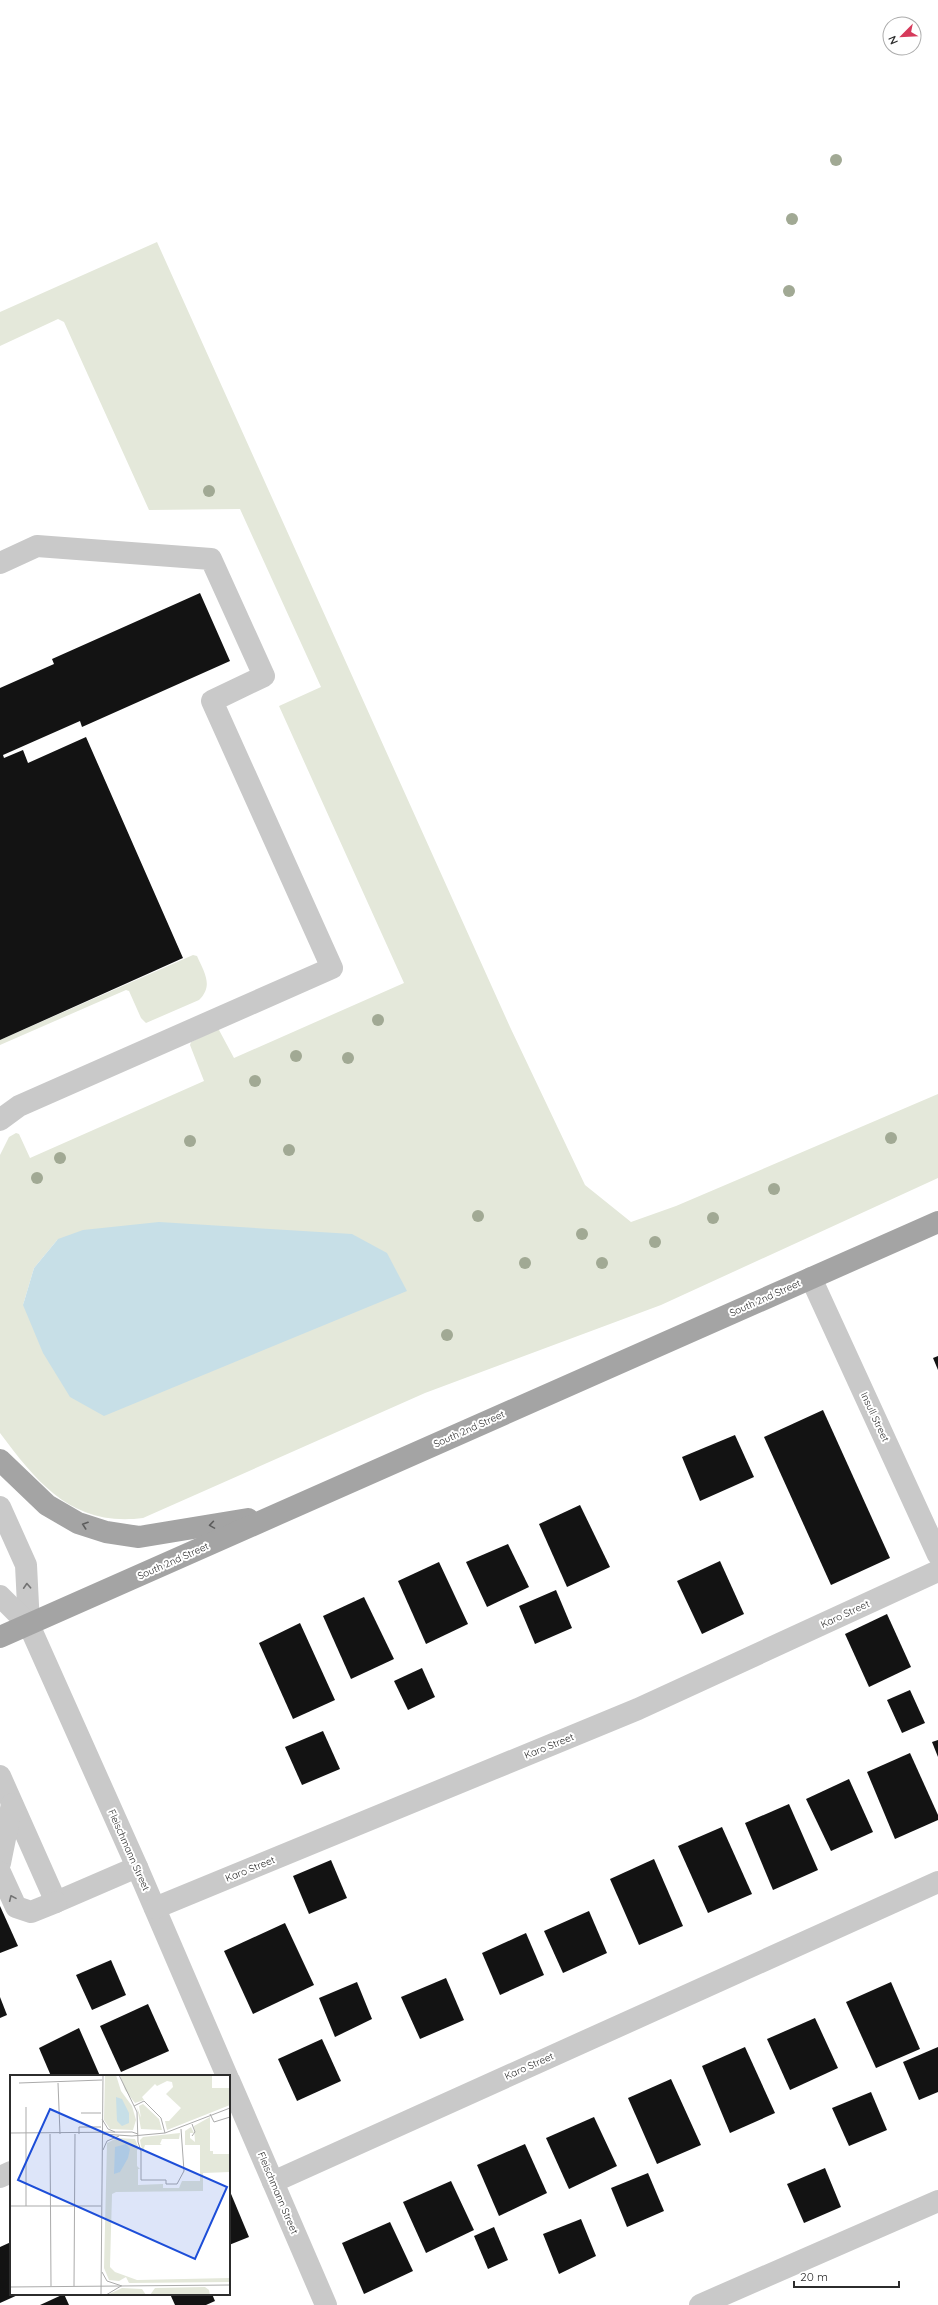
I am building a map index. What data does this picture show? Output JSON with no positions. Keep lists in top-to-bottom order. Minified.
{"streets":{"main road":["South 2nd Street"],"street":["Insull Street","Karo Street","Fleischmann Street"]},"crossings":[["South 2nd Street","Insull Street"],["South 2nd Street","Fleischmann Street"],["Karo Street","Fleischmann Street"]],"scale_bar":"20 m","north":"bottom left"}
